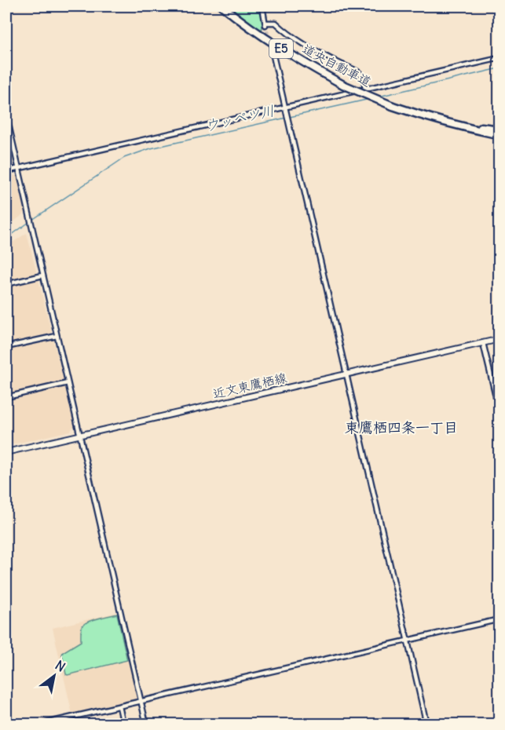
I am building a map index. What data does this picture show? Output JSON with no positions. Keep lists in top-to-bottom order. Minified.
{"streets":{"highway":["E5","道央自動車道"],"street":["近文東鷹栖線"]},"districts":["東鷹栖四条一丁目"],"water":["ウッペツ川"],"north":"top right"}
